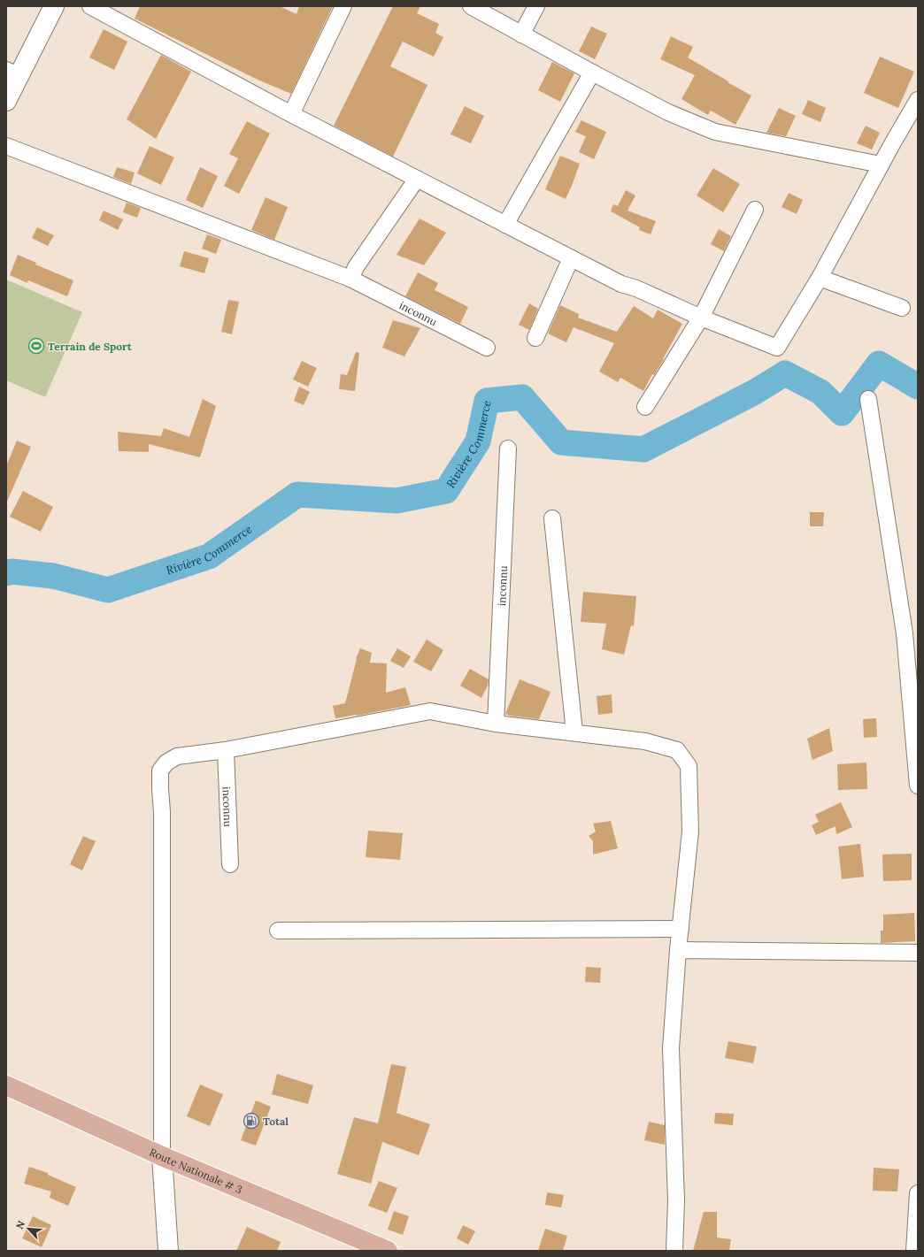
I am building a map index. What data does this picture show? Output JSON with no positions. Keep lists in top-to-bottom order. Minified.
{"streets":{"main road":["Route Nationale # 3"],"street":["inconnu"]},"water":["Rivière Commerce"],"places":{"sports":["Terrain de Sport"],"fuel station":["Total"]},"north":"top left"}
